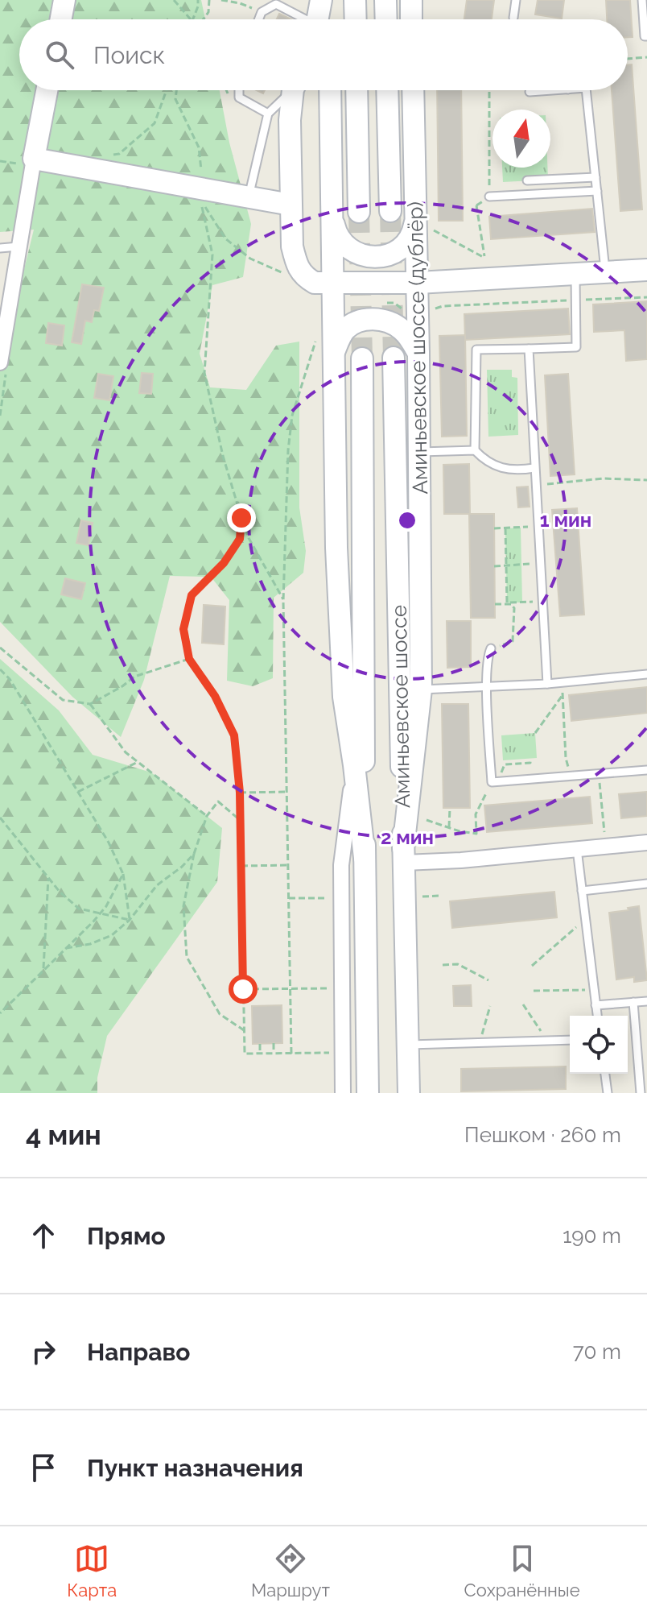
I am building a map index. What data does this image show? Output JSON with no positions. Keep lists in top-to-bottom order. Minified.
{"streets":{"main road":["Аминьевское шоссе (дублёр)","Аминьевское шоссе"]},"crossings":[["Аминьевское шоссе (дублёр)","Аминьевское шоссе"]],"north":"top","page":{"search":"Поиск","heading":["4 мин","Пешком · 260 m"],"list":[["Прямо","190 m"],["Направо","70 m"],"Пункт назначения"],"nav":["Карта","Маршрут","Сохранённые"]},"rings":["1 мин","2 мин"]}
